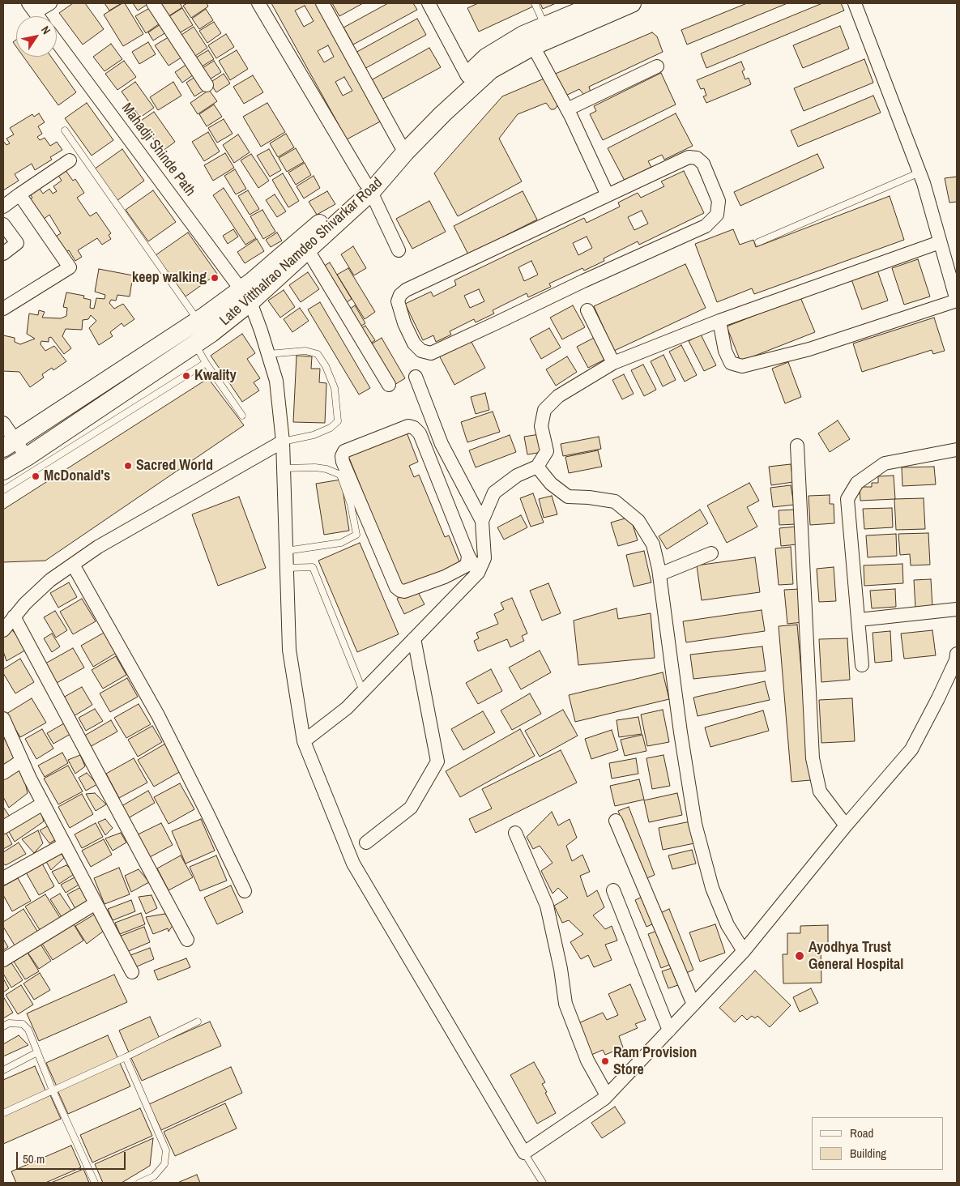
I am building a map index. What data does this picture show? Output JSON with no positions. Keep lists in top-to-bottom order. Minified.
{"streets":{"main road":["Late Vitthalrao Namdeo Shivarkar Road"],"street":["Mahadji Shinde Path"]},"crossings":[["Mahadji Shinde Path","Late Vitthalrao Namdeo Shivarkar Road"]],"places":["keep walking","Kwality","Sacred World","McDonald's","Ayodhya Trust General Hospital","Ram Provision Store"],"legend":["Road","Building"],"scale_bar":"50 m","north":"top right"}
